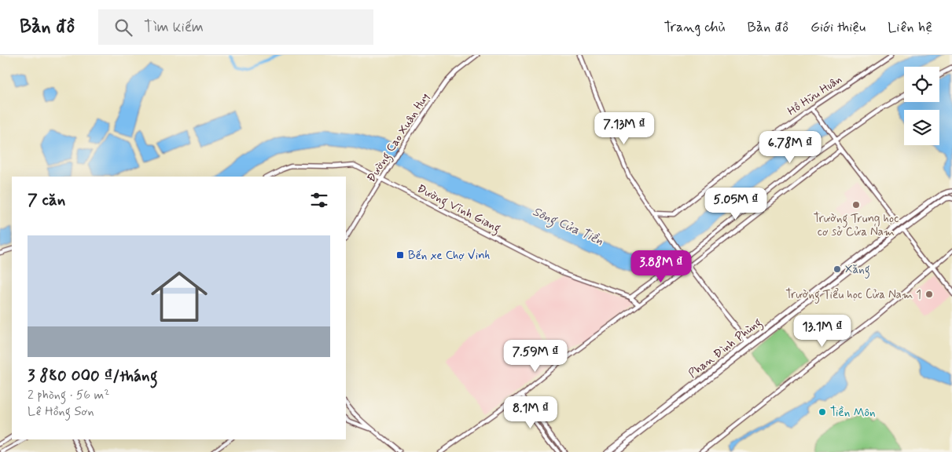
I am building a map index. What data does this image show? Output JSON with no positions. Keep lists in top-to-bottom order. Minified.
{"streets":{"highway":["Phan Đình Phùng"],"street":["Hồ Hữu Huân","Đường Cao Xuân Huy","Đường Vĩnh Giang"]},"crossings":[["Đường Cao Xuân Huy","Đường Vĩnh Giang"]],"water":["Sông Cửa Tiền"],"places":{"other":["Trường Trung học cơ sở Cửa Nam","Xăng","Trường Tiểu học Cửa Nam 1","Tiền Môn"],"transit":["Bến xe Chợ Vinh"]},"page":{"header":"Bản đồ","search":"Tìm kiếm","nav":["Trang chủ","Bản đồ","Giới thiệu","Liên hệ"],"price":["7.13M ₫","6.78M ₫","5.05M ₫","3.88M ₫","13.1M ₫","7.59M ₫","8.1M ₫"],"heading":"7 căn","list":[{"name":"3 880 000 ₫/tháng","note":"2 phòng · 56 m² · Lê Hồng Sơn"}]}}
